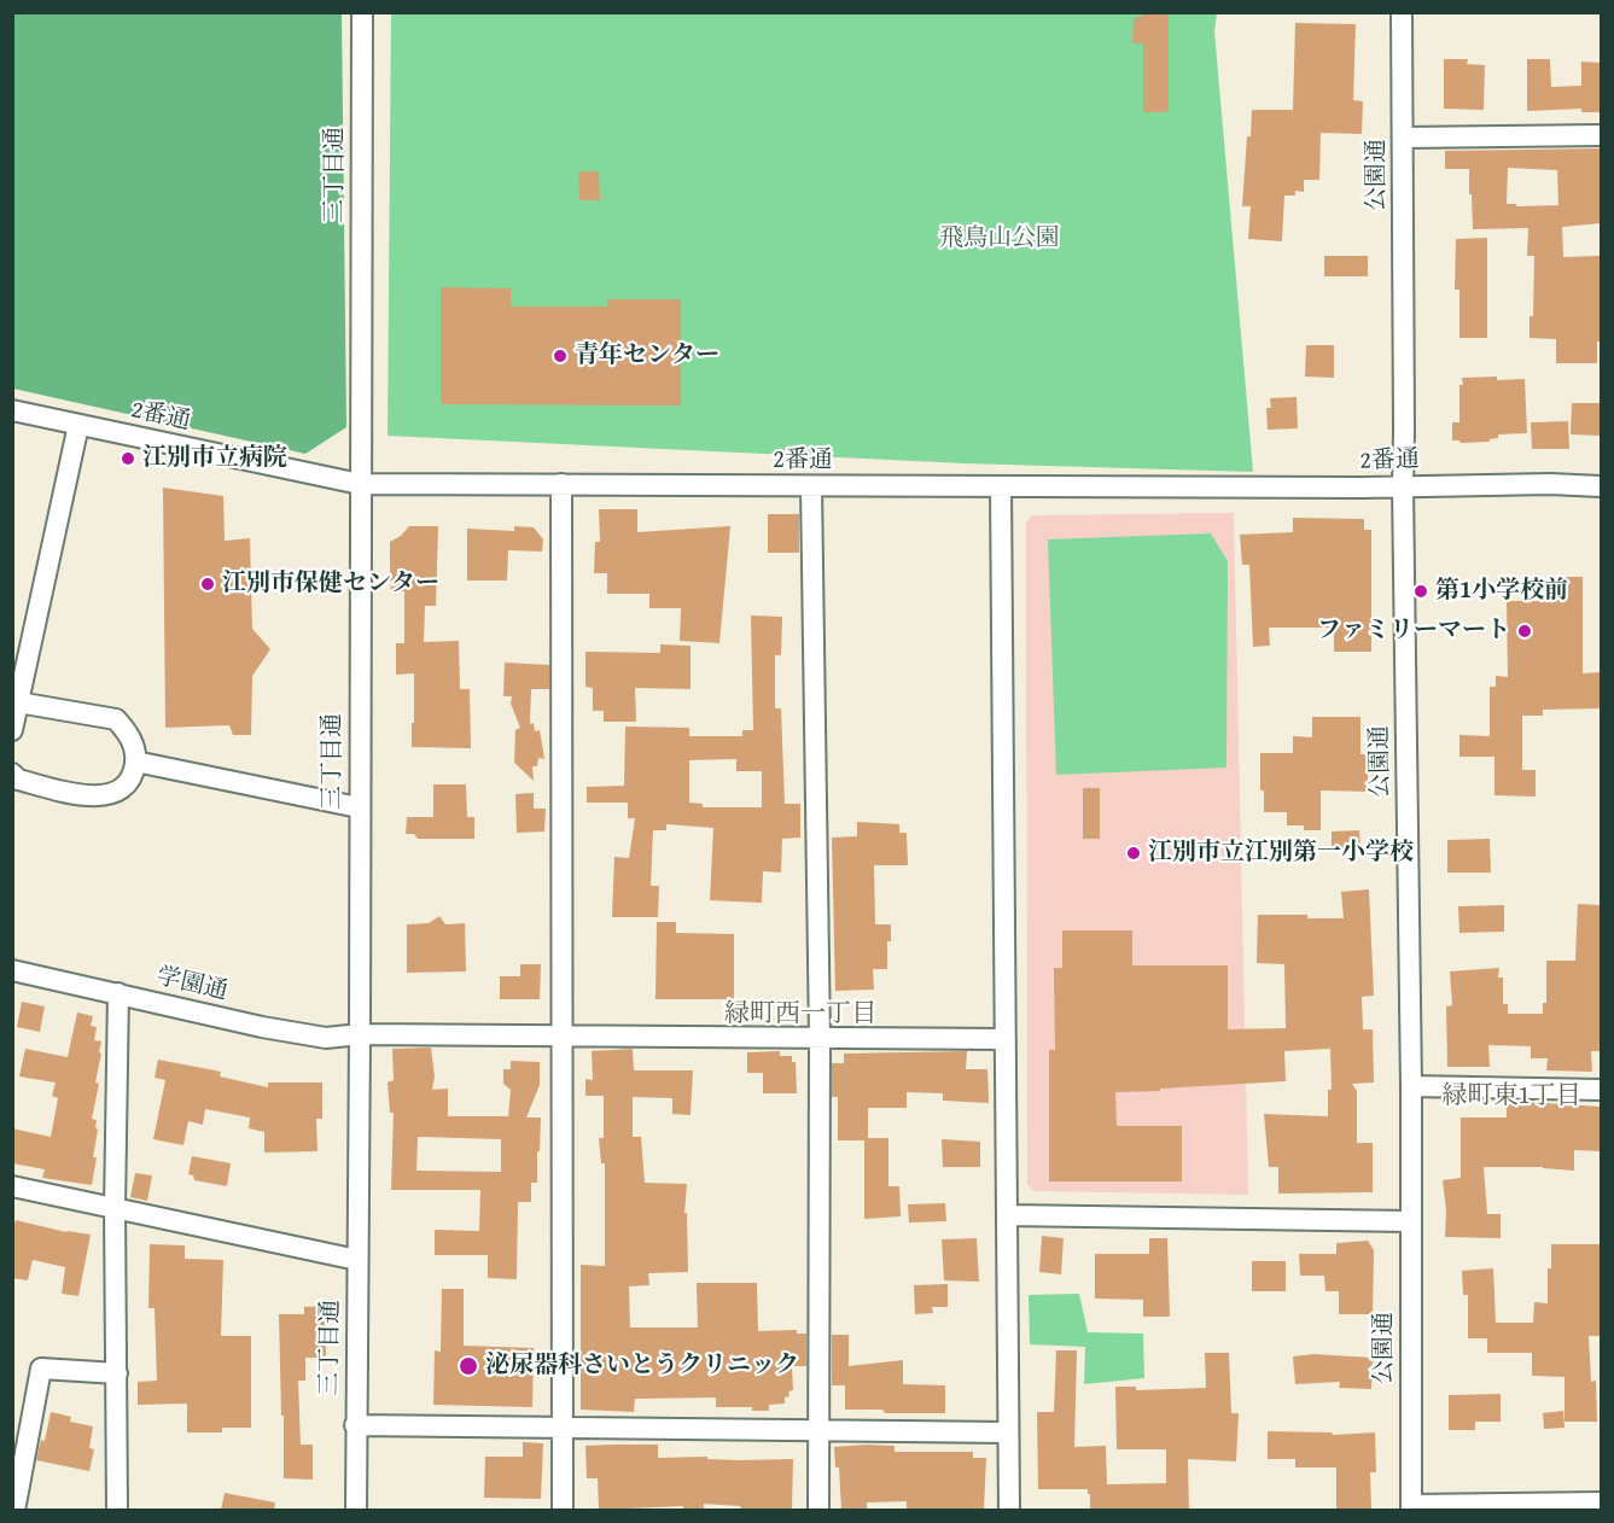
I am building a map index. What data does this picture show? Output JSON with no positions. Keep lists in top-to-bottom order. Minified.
{"streets":{"street":["三丁目通","公園通","2番通","学園通"]},"crossings":[["三丁目通","2番通"],["三丁目通","学園通"],["公園通","2番通"]],"districts":["緑町西一丁目","緑町東1丁目"],"parks":["飛鳥山公園"],"places":["青年センター","江別市立病院","江別市保健センター","第1小学校前","ファミリーマート","江別市立江別第一小学校","泌尿器科さいとうクリニック"]}
